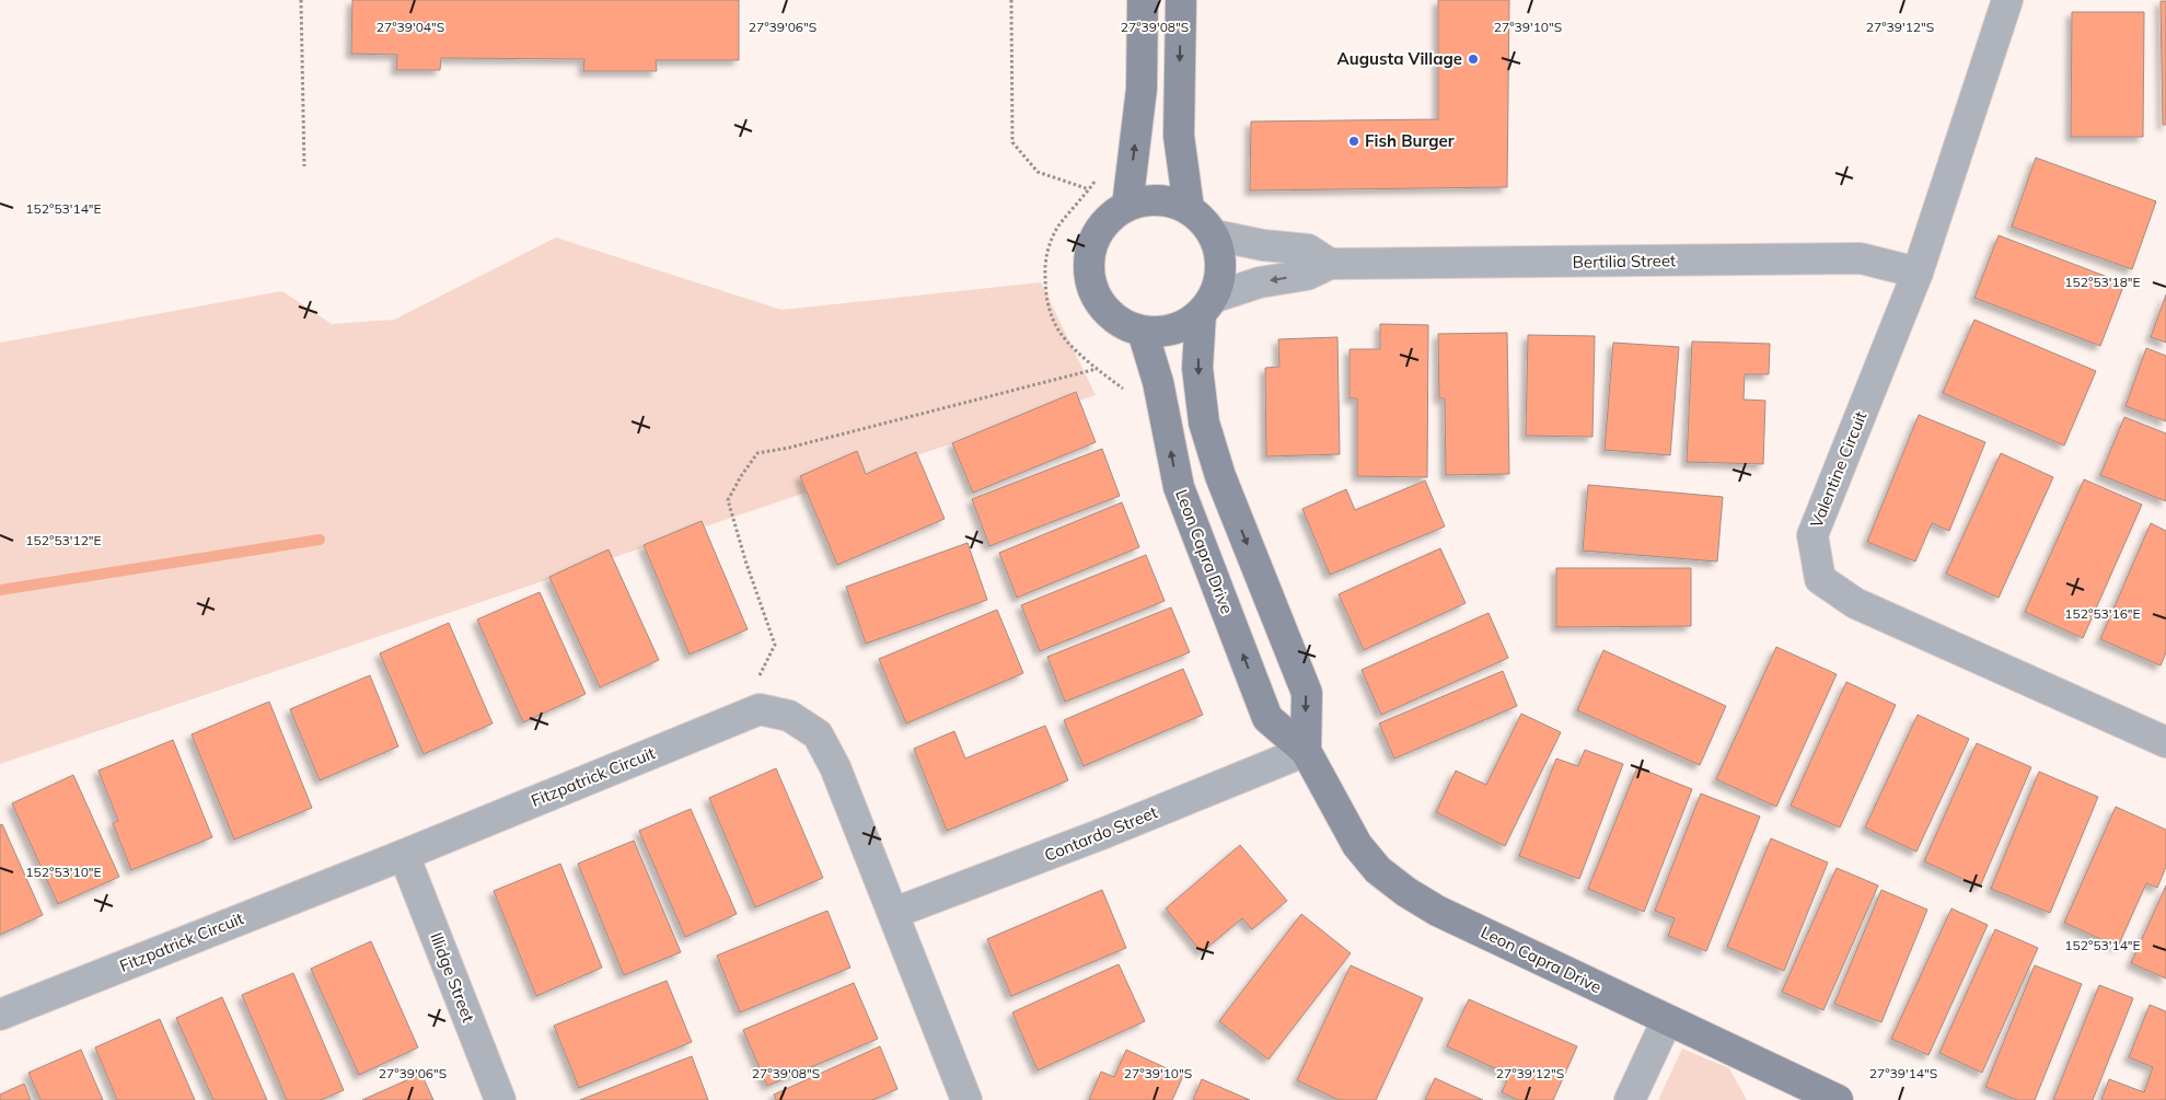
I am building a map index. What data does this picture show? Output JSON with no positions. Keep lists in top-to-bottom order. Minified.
{"streets":{"street":["Bertilia Street","Valentine Circuit","Leon Capra Drive","Fitzpatrick Circuit","Contardo Street","Illidge Street"]},"crossings":[["Bertilia Street","Valentine Circuit"],["Bertilia Street","Leon Capra Drive"],["Leon Capra Drive","Contardo Street"],["Fitzpatrick Circuit","Illidge Street"]],"places":["Augusta Village","Fish Burger"],"coordinates":["27°39'04\"S","27°39'06\"S","27°39'08\"S","27°39'10\"S","27°39'12\"S","152°53'14\"E","152°53'18\"E","152°53'12\"E","152°53'16\"E","152°53'10\"E","27°39'14\"S"]}
